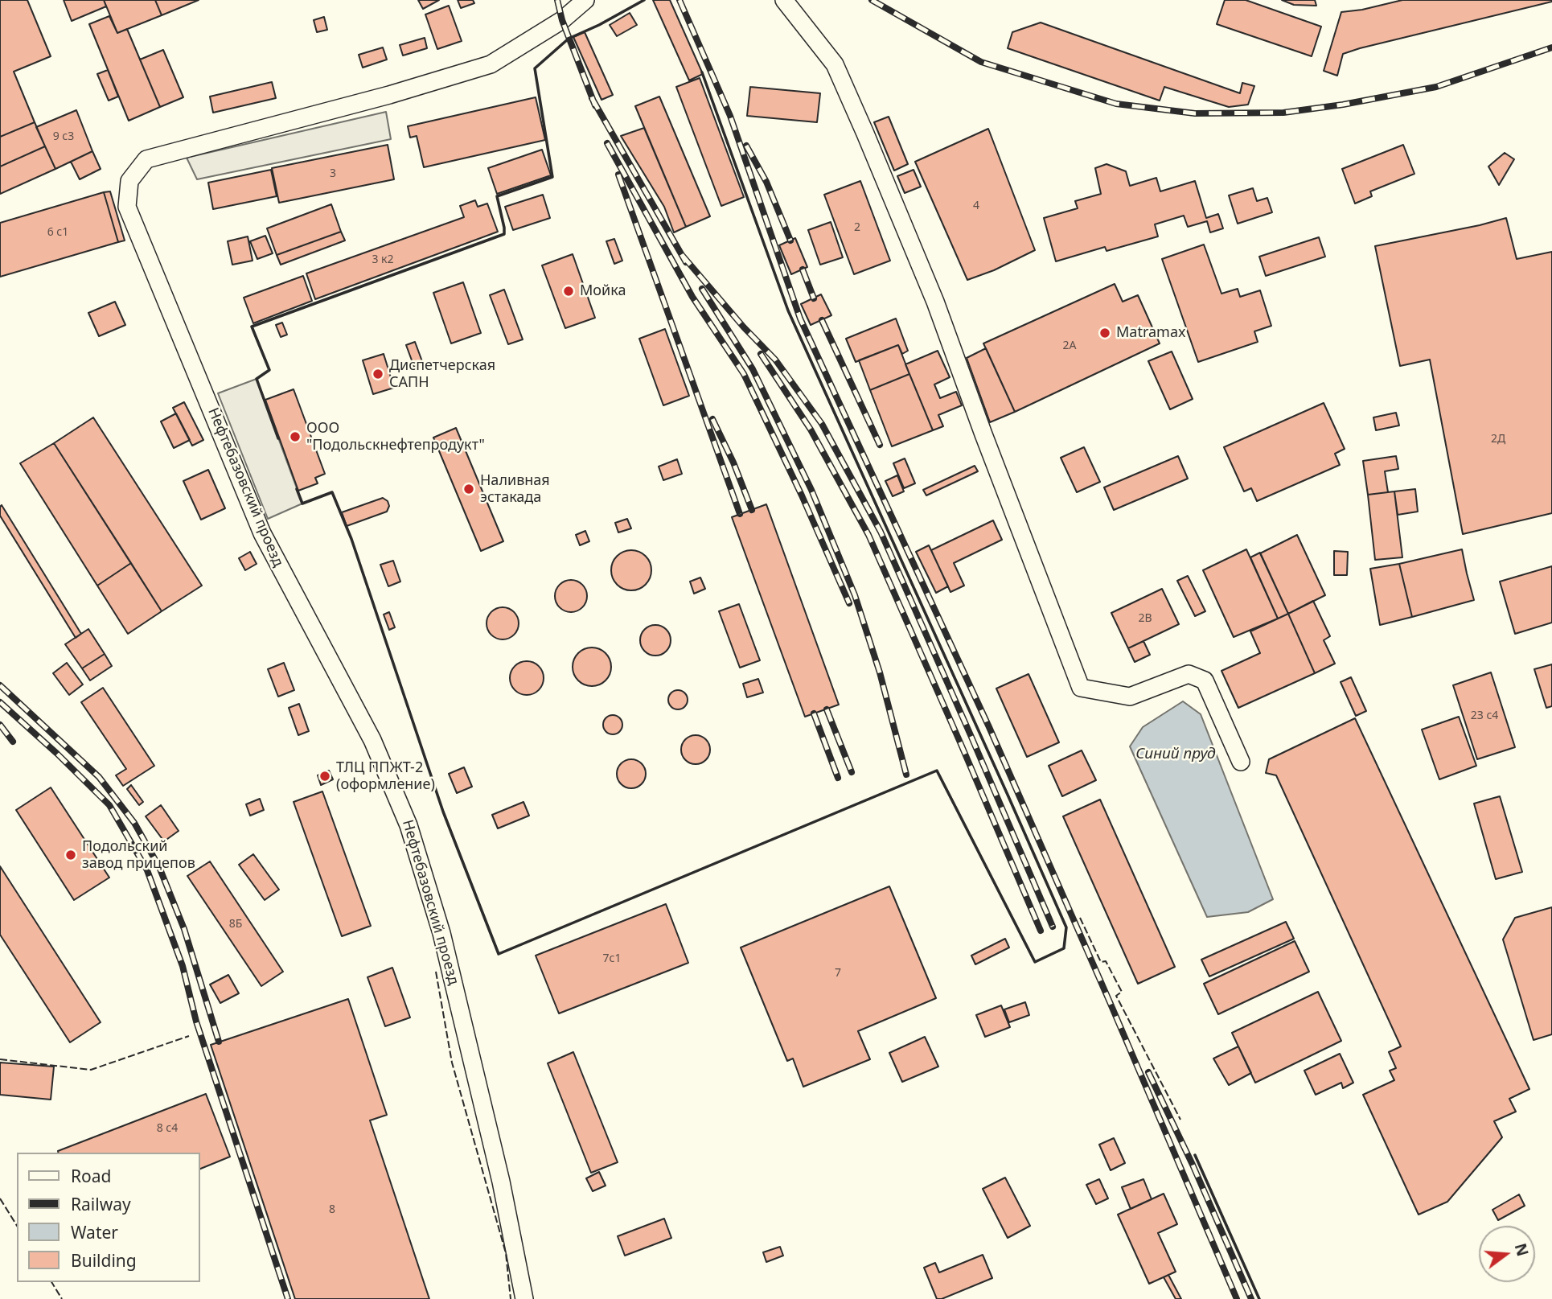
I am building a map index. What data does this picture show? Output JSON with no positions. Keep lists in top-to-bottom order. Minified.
{"streets":{"street":["Нефтебазовский проезд"]},"water":["Синий пруд"],"places":["Мойка","Matramax","Диспетчерская САПН","ООО \"Подольскнефтепродукт\"","Наливная эстакада","ТЛЦ ППЖТ-2 (оформление)","Подольский завод прицепов"],"house_numbers":["9 с3","3","4","2","6 с1","3 к2","2А","2Д","2В","2З с4","8Б","7с1","7","8 с4","8"],"legend":["Road","Railway","Water","Building"],"north":"right"}
